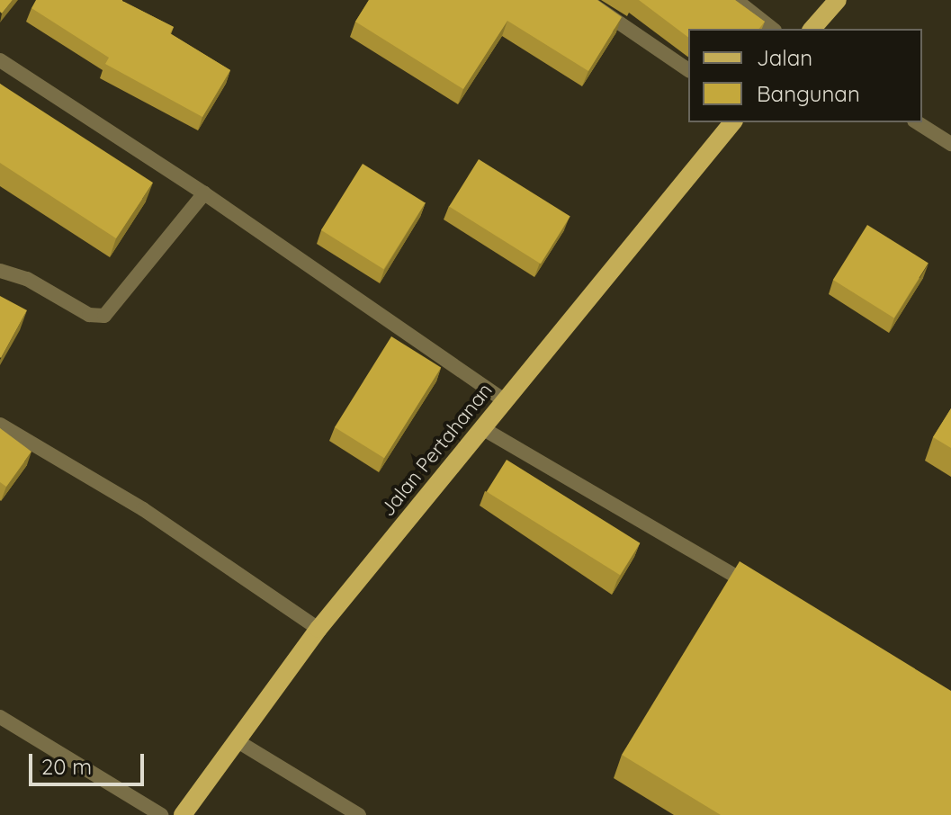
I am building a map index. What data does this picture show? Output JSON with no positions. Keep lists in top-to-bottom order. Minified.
{"streets":{"main road":["Jalan Pertahanan"]},"legend":["Jalan","Bangunan"],"scale_bar":"20 m"}
